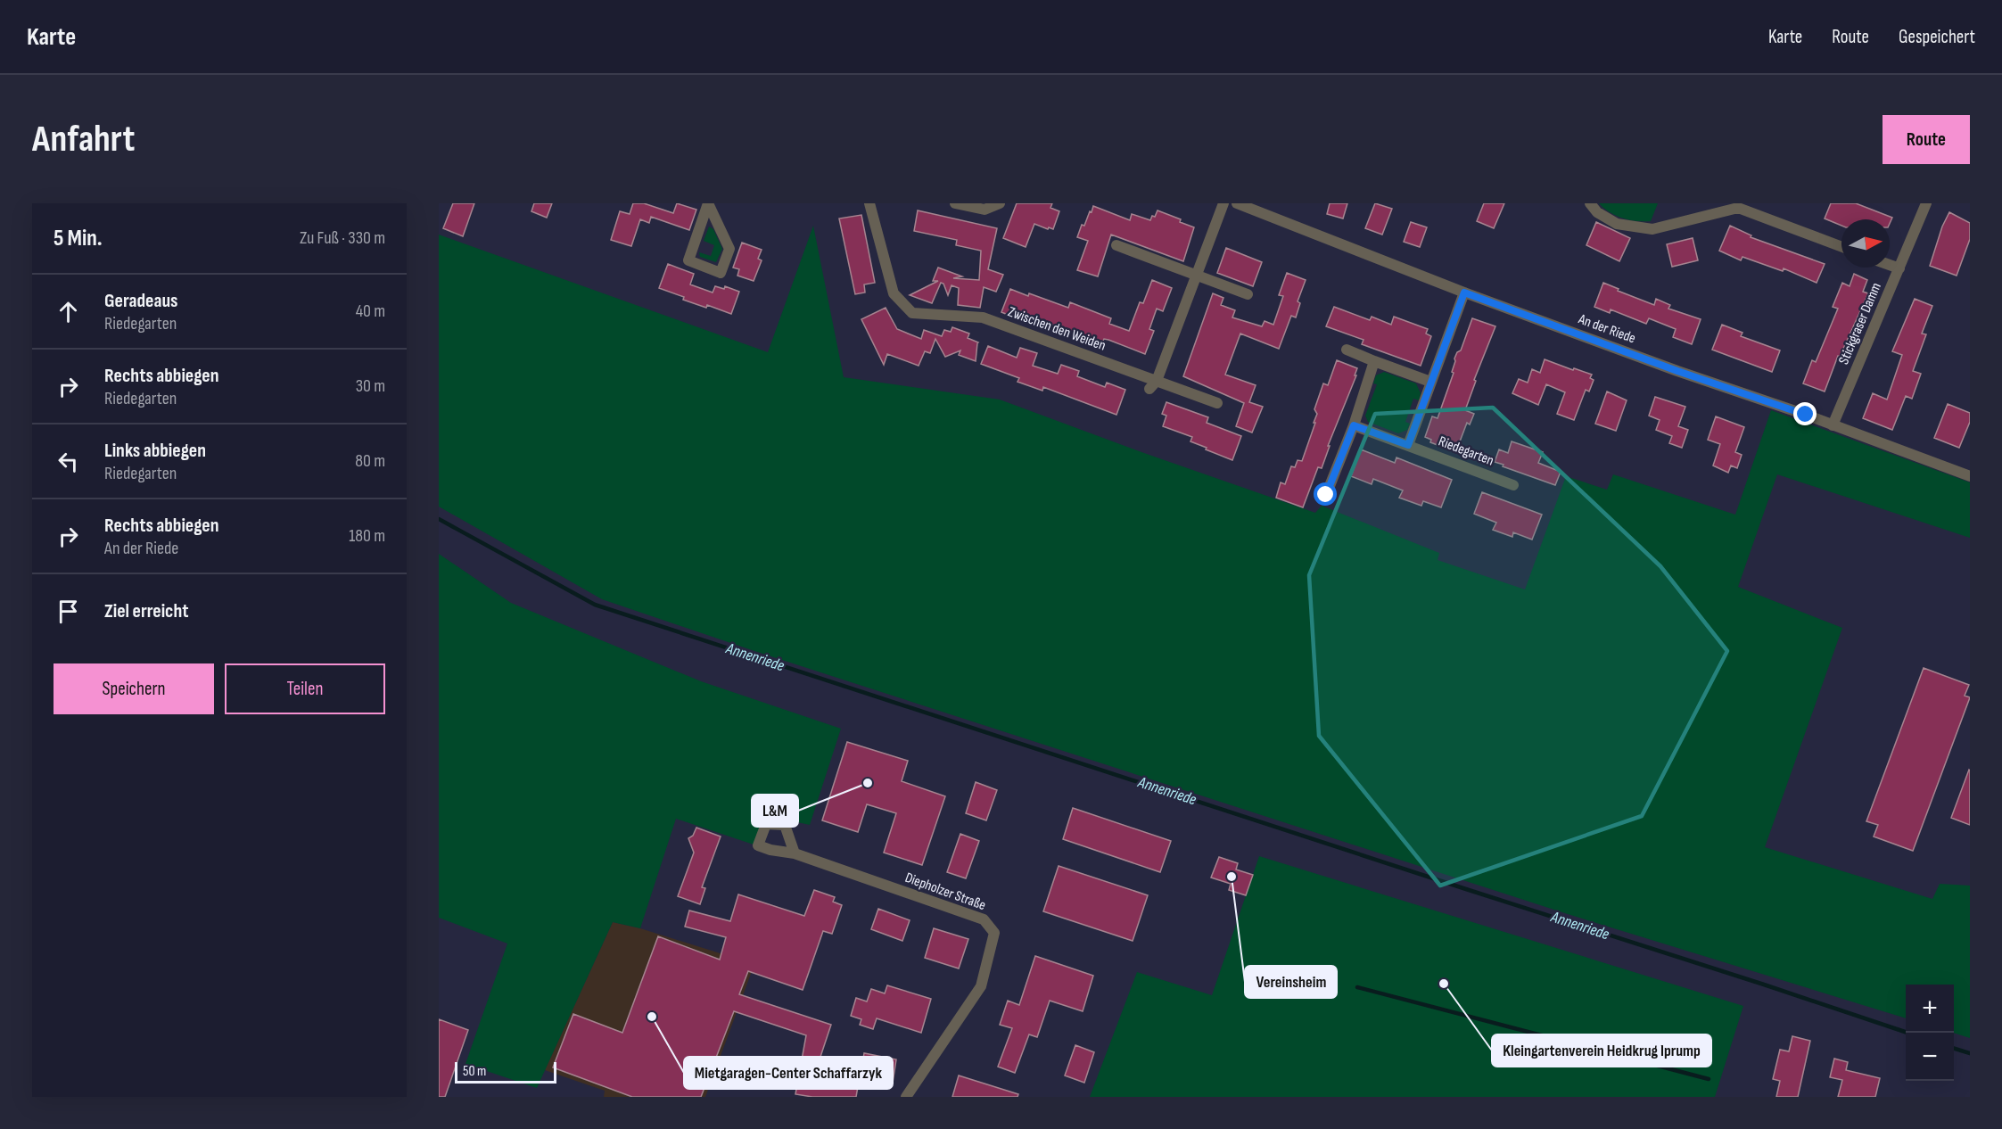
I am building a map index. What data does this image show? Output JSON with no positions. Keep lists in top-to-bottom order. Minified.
{"streets":{"street":["Stickgraser Damm","Zwischen den Weiden","An der Riede","Riedegarten","Diepholzer Straße"]},"crossings":[["Stickgraser Damm","An der Riede"]],"water":["Annenriede"],"places":["L&M","Vereinsheim","Kleingartenverein Heidkrug Iprump","Mietgaragen-Center Schaffarzyk"],"scale_bar":"50 m","north":"right","page":{"header":"Karte","nav":["Karte","Route","Gespeichert"],"buttons":["Route",["Speichern","Teilen"]],"title":"Anfahrt","heading":["5 Min.","Zu Fuß · 330 m"],"list":[["Geradeaus","Riedegarten","40 m"],["Rechts abbiegen","Riedegarten","30 m"],["Links abbiegen","Riedegarten","80 m"],["Rechts abbiegen","An der Riede","180 m"],"Ziel erreicht"],"map_buttons":["+","−"],"scale":"50 m"}}
